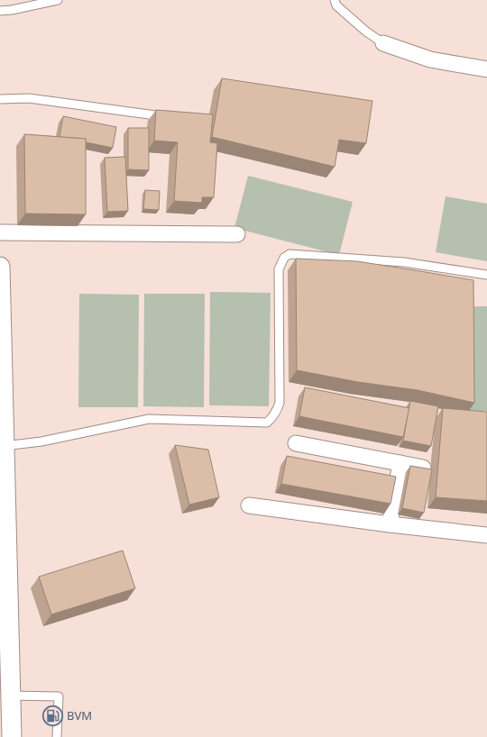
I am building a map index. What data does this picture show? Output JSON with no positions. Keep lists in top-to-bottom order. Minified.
{"places":{"fuel station":["BVM"]}}
